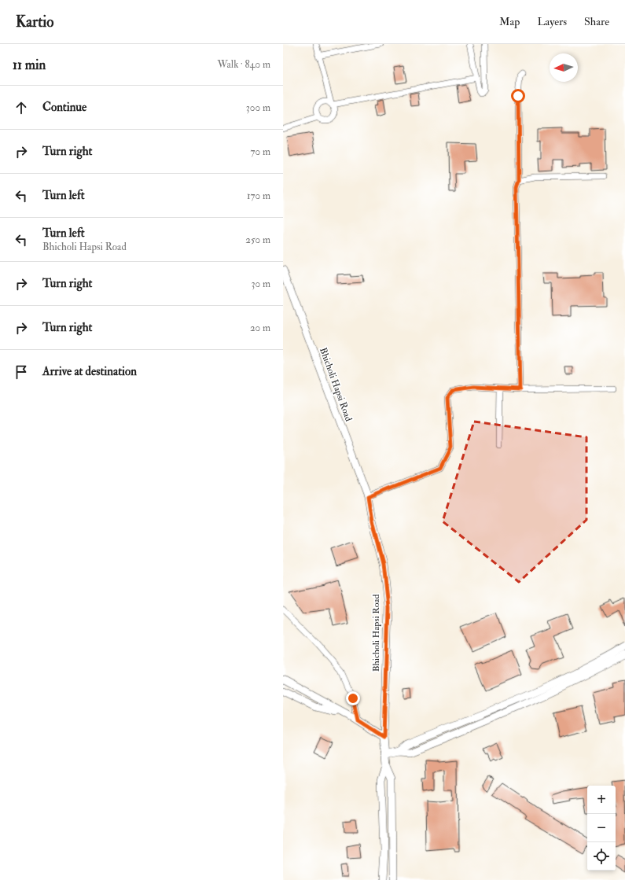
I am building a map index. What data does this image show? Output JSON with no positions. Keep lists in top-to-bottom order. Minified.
{"streets":{"street":["Bhicholi Hapsi Road"]},"north":"left","page":{"header":"Kartio","nav":["Map","Layers","Share"],"heading":["11 min","Walk · 840 m"],"list":[["Continue","300 m"],["Turn right","70 m"],["Turn left","170 m"],["Turn left","Bhicholi Hapsi Road","250 m"],["Turn right","30 m"],["Turn right","20 m"],"Arrive at destination"],"map_buttons":["+","−"]}}
